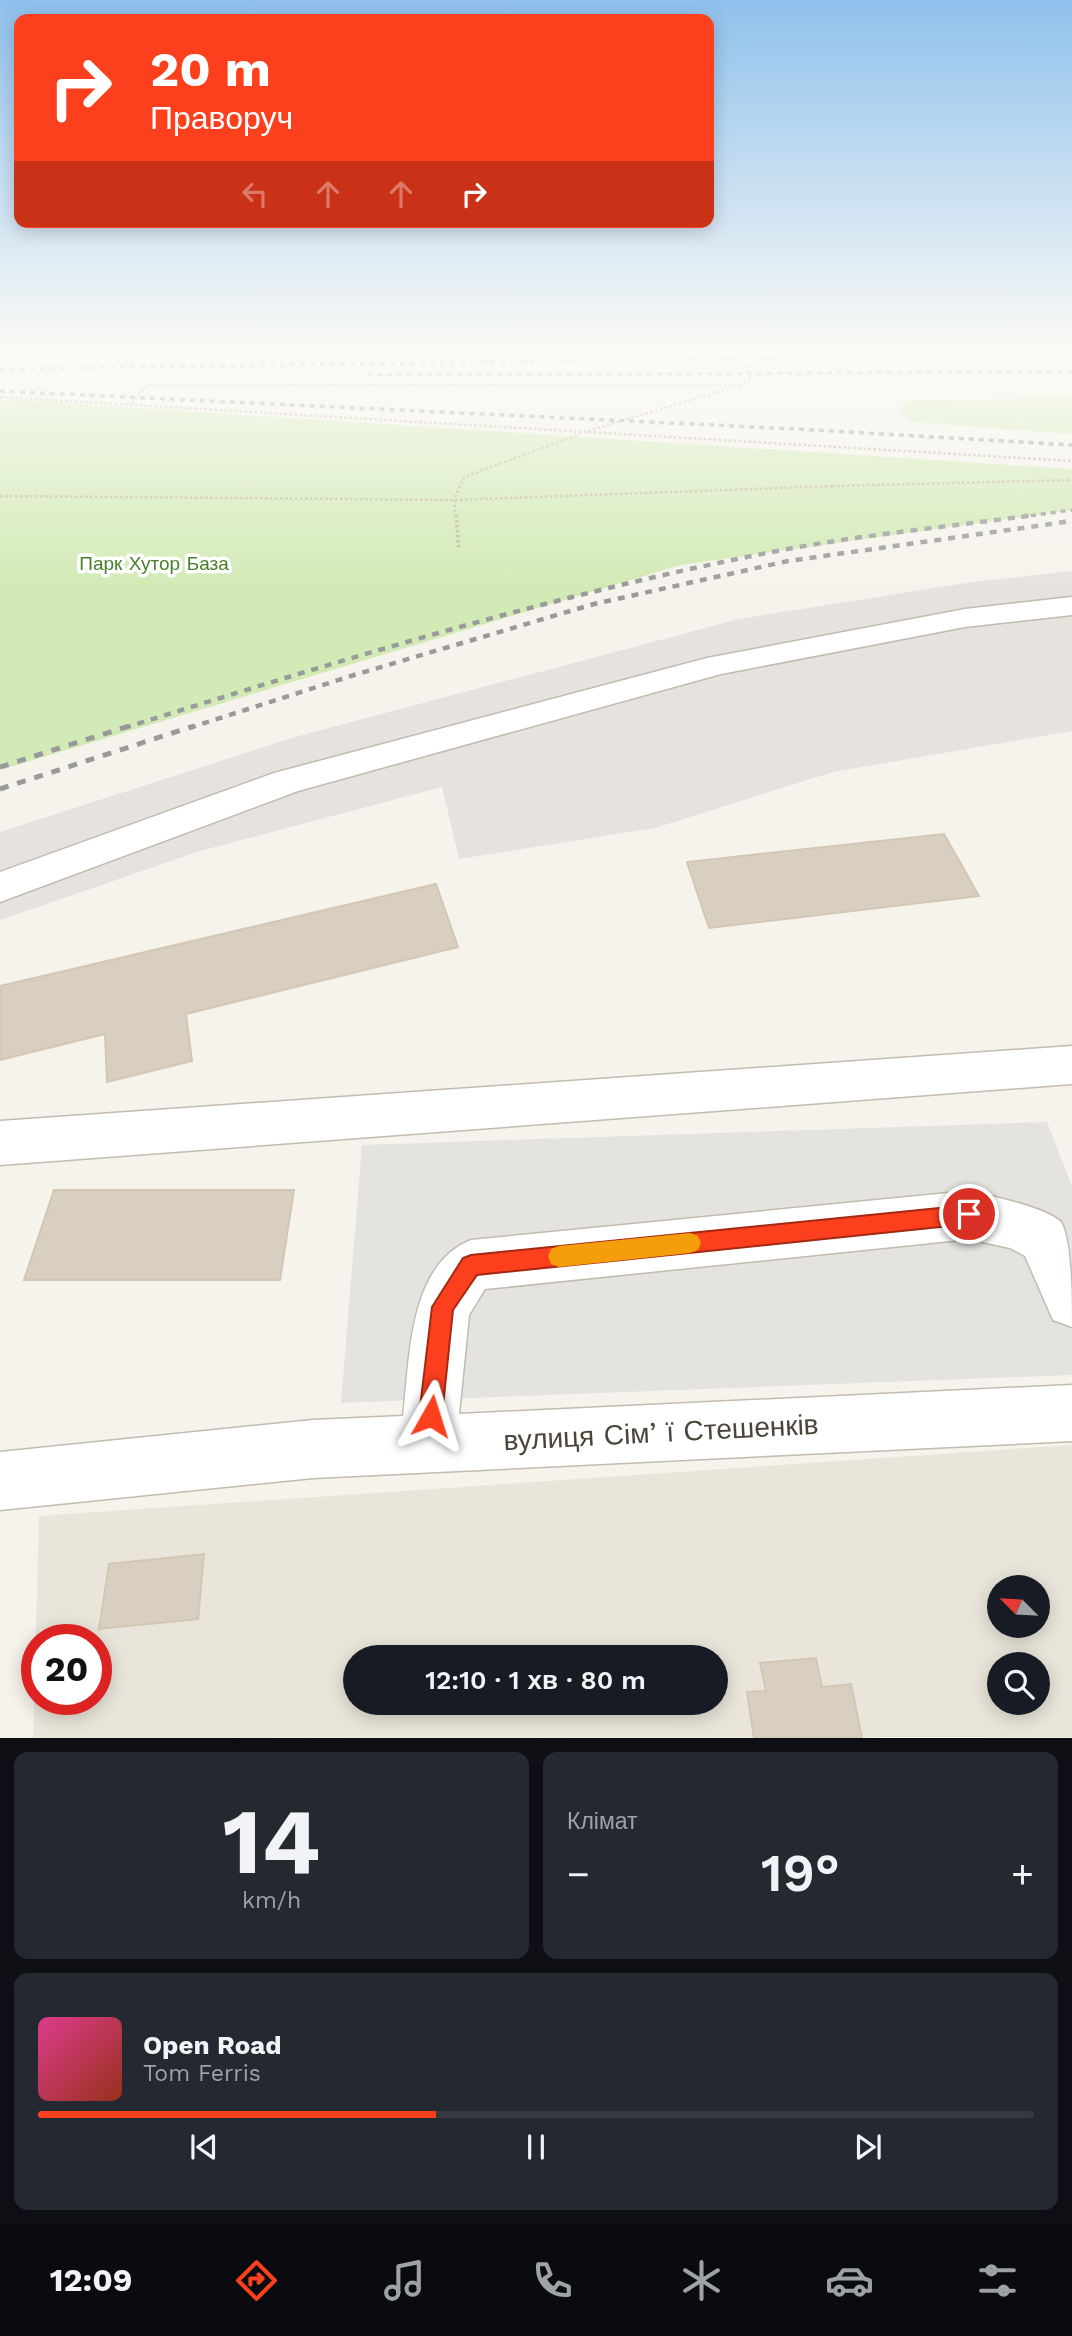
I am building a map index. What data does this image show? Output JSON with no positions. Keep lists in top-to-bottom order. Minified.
{"streets":{"street":["вулиця Сімʼї Стешенків"]},"parks":["Парк Хутор База"],"north":"top left","page":{"turn":["20 m","Праворуч"],"limit":"20","trip":"12:10 · 1 хв · 80 m","tile":[["14","km/h"],"Клімат"],"heat":["−","19°","+"],"song":["Open Road","Tom Ferris"],"tabs":"12:09"}}
